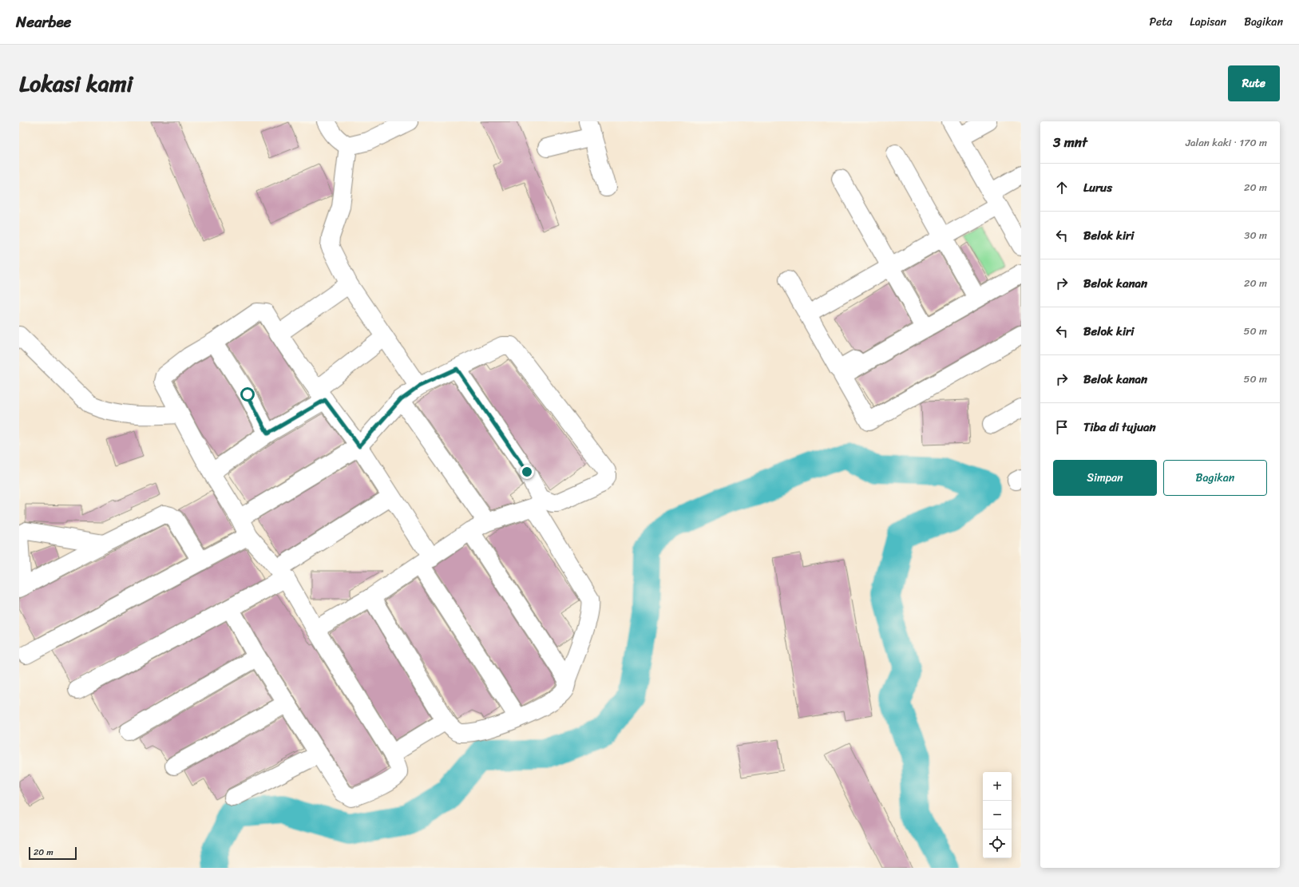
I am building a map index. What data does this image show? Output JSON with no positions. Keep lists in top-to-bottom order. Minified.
{"scale_bar":"20 m","page":{"header":"Nearbee","nav":["Peta","Lapisan","Bagikan"],"title":"Lokasi kami","buttons":["Rute",["Simpan","Bagikan"]],"heading":["3 mnt","Jalan kaki · 170 m"],"list":[["Lurus","20 m"],["Belok kiri","30 m"],["Belok kanan","20 m"],["Belok kiri","50 m"],["Belok kanan","50 m"],"Tiba di tujuan"],"map_buttons":["+","−"],"scale":"20 m"}}
